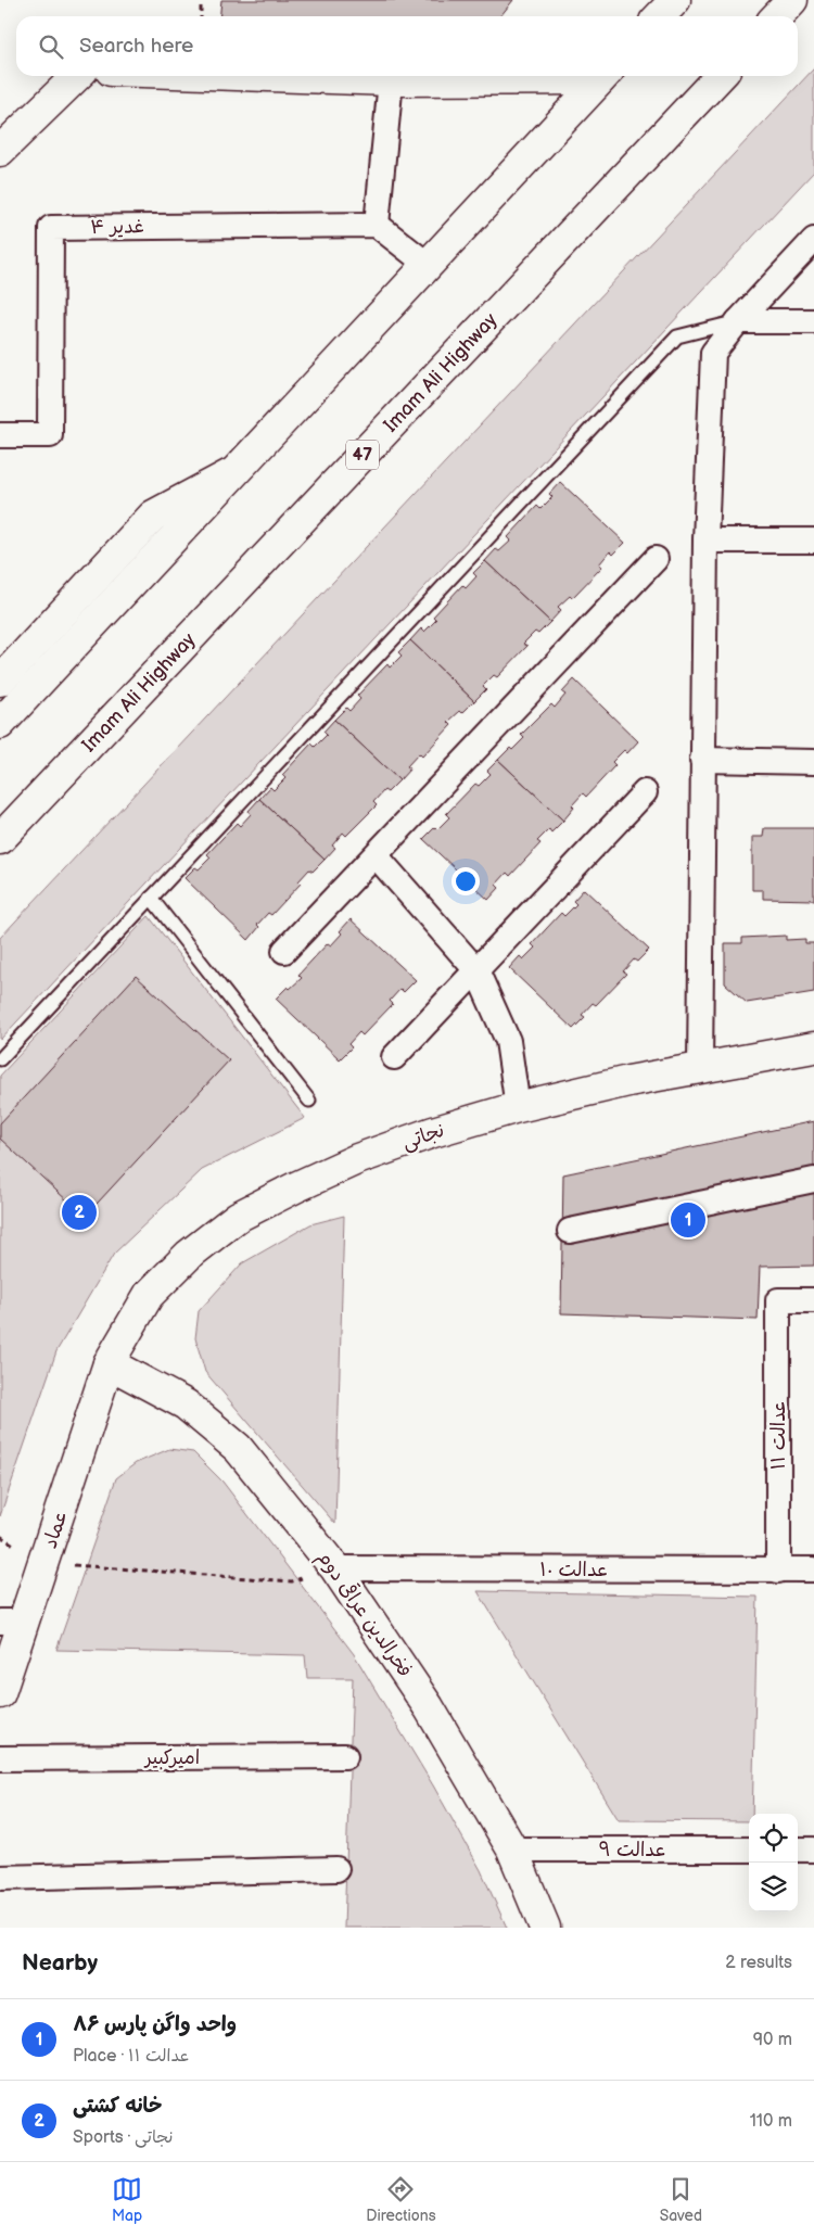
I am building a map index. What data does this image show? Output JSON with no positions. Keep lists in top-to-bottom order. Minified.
{"streets":{"main road":["Imam Ali Highway","47","نجاتی","عماد","فخرالدین عراقی دوم"],"street":["غدیر ۴","عدالت ۱۱","عدالت ۱۰","امیرکبیر","عدالت ۹"]},"crossings":[["نجاتی","عماد"],["نجاتی","فخرالدین عراقی دوم"],["عدالت ۱۱","عدالت ۱۰"],["عماد","فخرالدین عراقی دوم"],["عدالت ۱۰","فخرالدین عراقی دوم"],["فخرالدین عراقی دوم","عدالت ۹"]],"page":{"search":"Search here","pins":["2","1"],"heading":["Nearby","2 results"],"list":[{"mark":"1","name":"۸۶ واحد واگن پارس","note":"Place · عدالت ۱۱","value":"90 m"},{"mark":"2","name":"خانه کشتی","note":"Sports · نجاتی","value":"110 m"}],"nav":["Map","Directions","Saved"]}}
